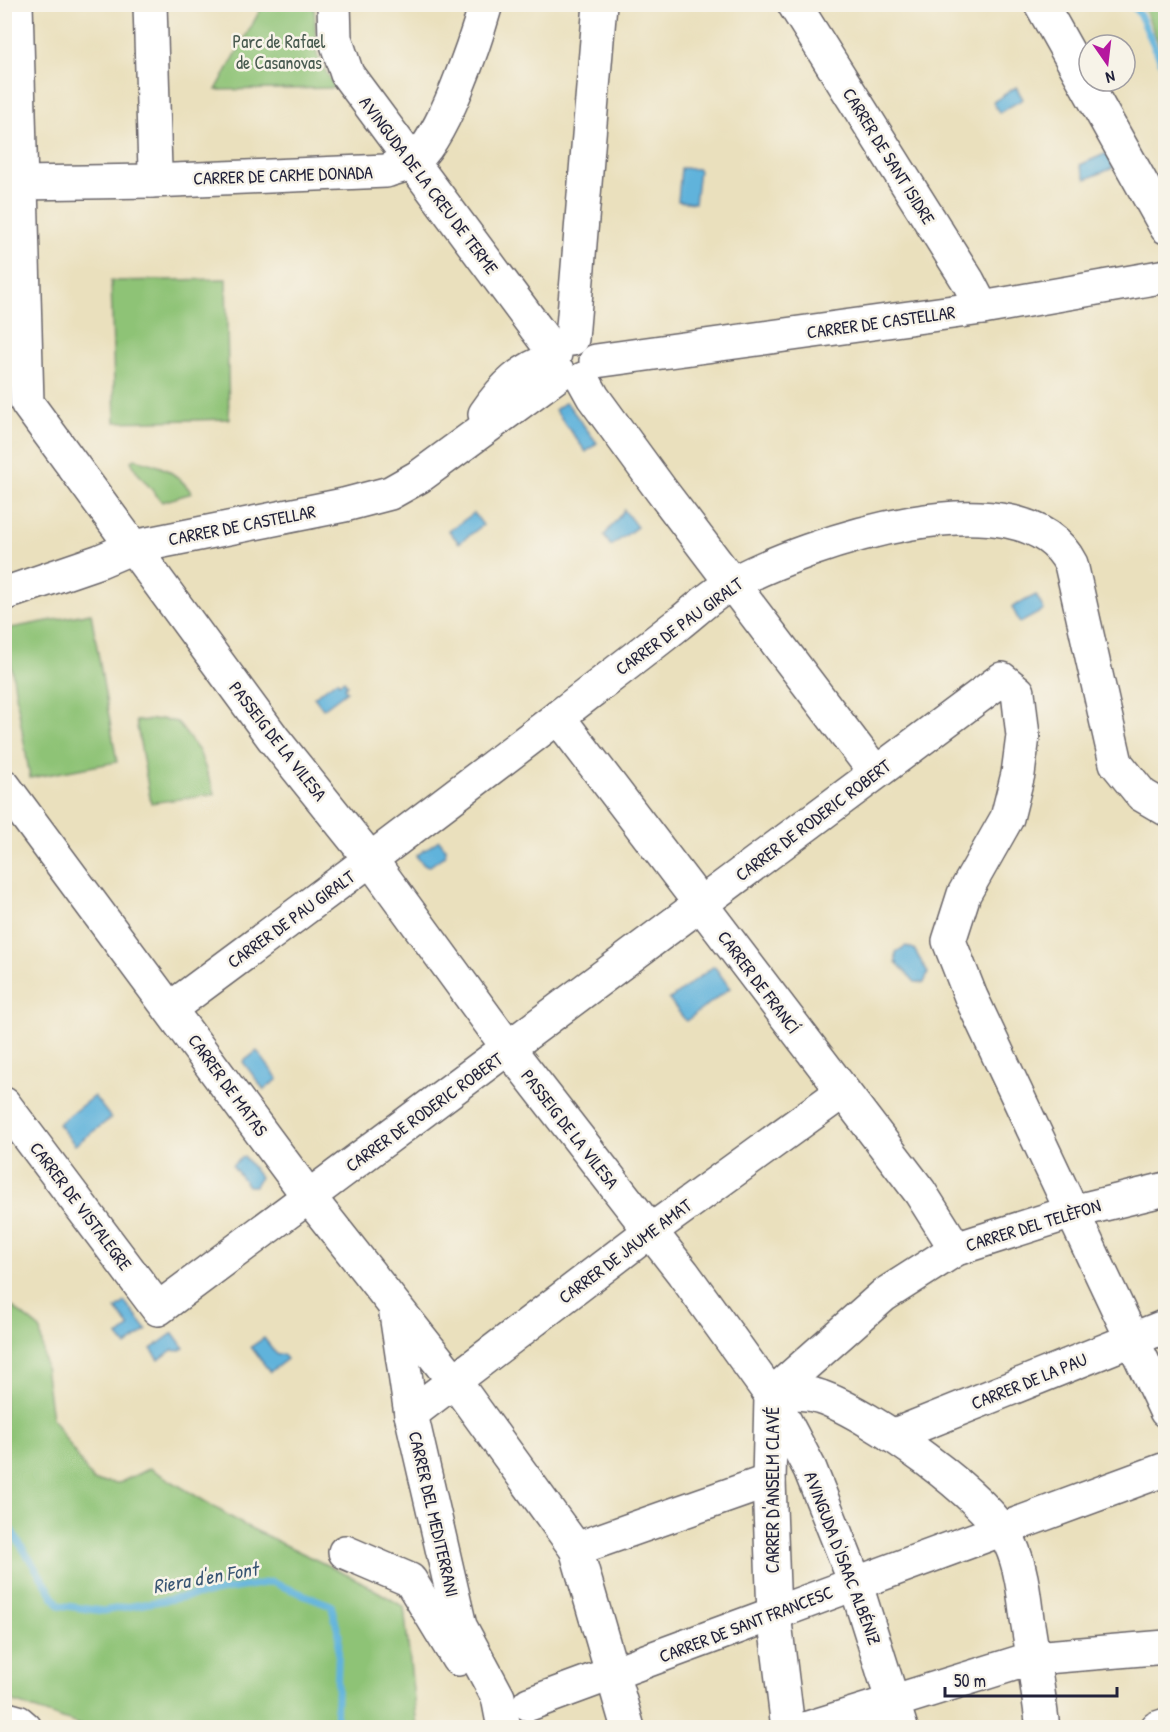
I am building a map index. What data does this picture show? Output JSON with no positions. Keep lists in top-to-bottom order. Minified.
{"streets":{"street":["CARRER DE SANT ISIDRE","CARRER DE CARME DONADA","AVINGUDA DE LA CREU DE TERME","CARRER DE CASTELLAR","CARRER DE PAU GIRALT","PASSEIG DE LA VILESA","CARRER DE RODERIC ROBERT","CARRER DE FRANCÍ","CARRER DE MATAS","CARRER DE VISTALEGRE","CARRER DEL TELÈFON","CARRER DE JAUME AMAT","CARRER DE LA PAU","CARRER D'ANSELM CLAVÉ","CARRER DEL MEDITERRANI","AVINGUDA D'ISAAC ALBÉNIZ","CARRER DE SANT FRANCESC"]},"crossings":[["CARRER DE SANT ISIDRE","CARRER DE CASTELLAR"],["CARRER DE CARME DONADA","AVINGUDA DE LA CREU DE TERME"],["AVINGUDA DE LA CREU DE TERME","CARRER DE CASTELLAR"],["AVINGUDA DE LA CREU DE TERME","CARRER DE PAU GIRALT"],["AVINGUDA DE LA CREU DE TERME","CARRER DE RODERIC ROBERT"],["CARRER DE CASTELLAR","PASSEIG DE LA VILESA"],["CARRER DE PAU GIRALT","PASSEIG DE LA VILESA"],["CARRER DE PAU GIRALT","CARRER DE FRANCÍ"],["CARRER DE PAU GIRALT","CARRER DE MATAS"],["PASSEIG DE LA VILESA","CARRER DE RODERIC ROBERT"],["PASSEIG DE LA VILESA","CARRER DEL TELÈFON"],["PASSEIG DE LA VILESA","CARRER DE JAUME AMAT"],["PASSEIG DE LA VILESA","CARRER D'ANSELM CLAVÉ"],["PASSEIG DE LA VILESA","AVINGUDA D'ISAAC ALBÉNIZ"],["CARRER DE RODERIC ROBERT","CARRER DE FRANCÍ"],["CARRER DE RODERIC ROBERT","CARRER DE MATAS"],["CARRER DE RODERIC ROBERT","CARRER DE VISTALEGRE"],["CARRER DE RODERIC ROBERT","CARRER DEL TELÈFON"],["CARRER DE FRANCÍ","CARRER DEL TELÈFON"],["CARRER DE FRANCÍ","CARRER DE JAUME AMAT"],["CARRER DE MATAS","CARRER DE JAUME AMAT"],["CARRER DE MATAS","CARRER DEL MEDITERRANI"],["CARRER DE MATAS","CARRER DE SANT FRANCESC"],["CARRER DEL TELÈFON","CARRER D'ANSELM CLAVÉ"],["CARRER DEL TELÈFON","AVINGUDA D'ISAAC ALBÉNIZ"],["CARRER DE JAUME AMAT","CARRER DEL MEDITERRANI"],["CARRER D'ANSELM CLAVÉ","AVINGUDA D'ISAAC ALBÉNIZ"],["CARRER D'ANSELM CLAVÉ","CARRER DE SANT FRANCESC"],["CARRER DEL MEDITERRANI","CARRER DE SANT FRANCESC"],["AVINGUDA D'ISAAC ALBÉNIZ","CARRER DE SANT FRANCESC"]],"water":["Riera d'en Font"],"parks":["Parc de Rafael de Casanovas"],"scale_bar":"50 m","north":"bottom"}
